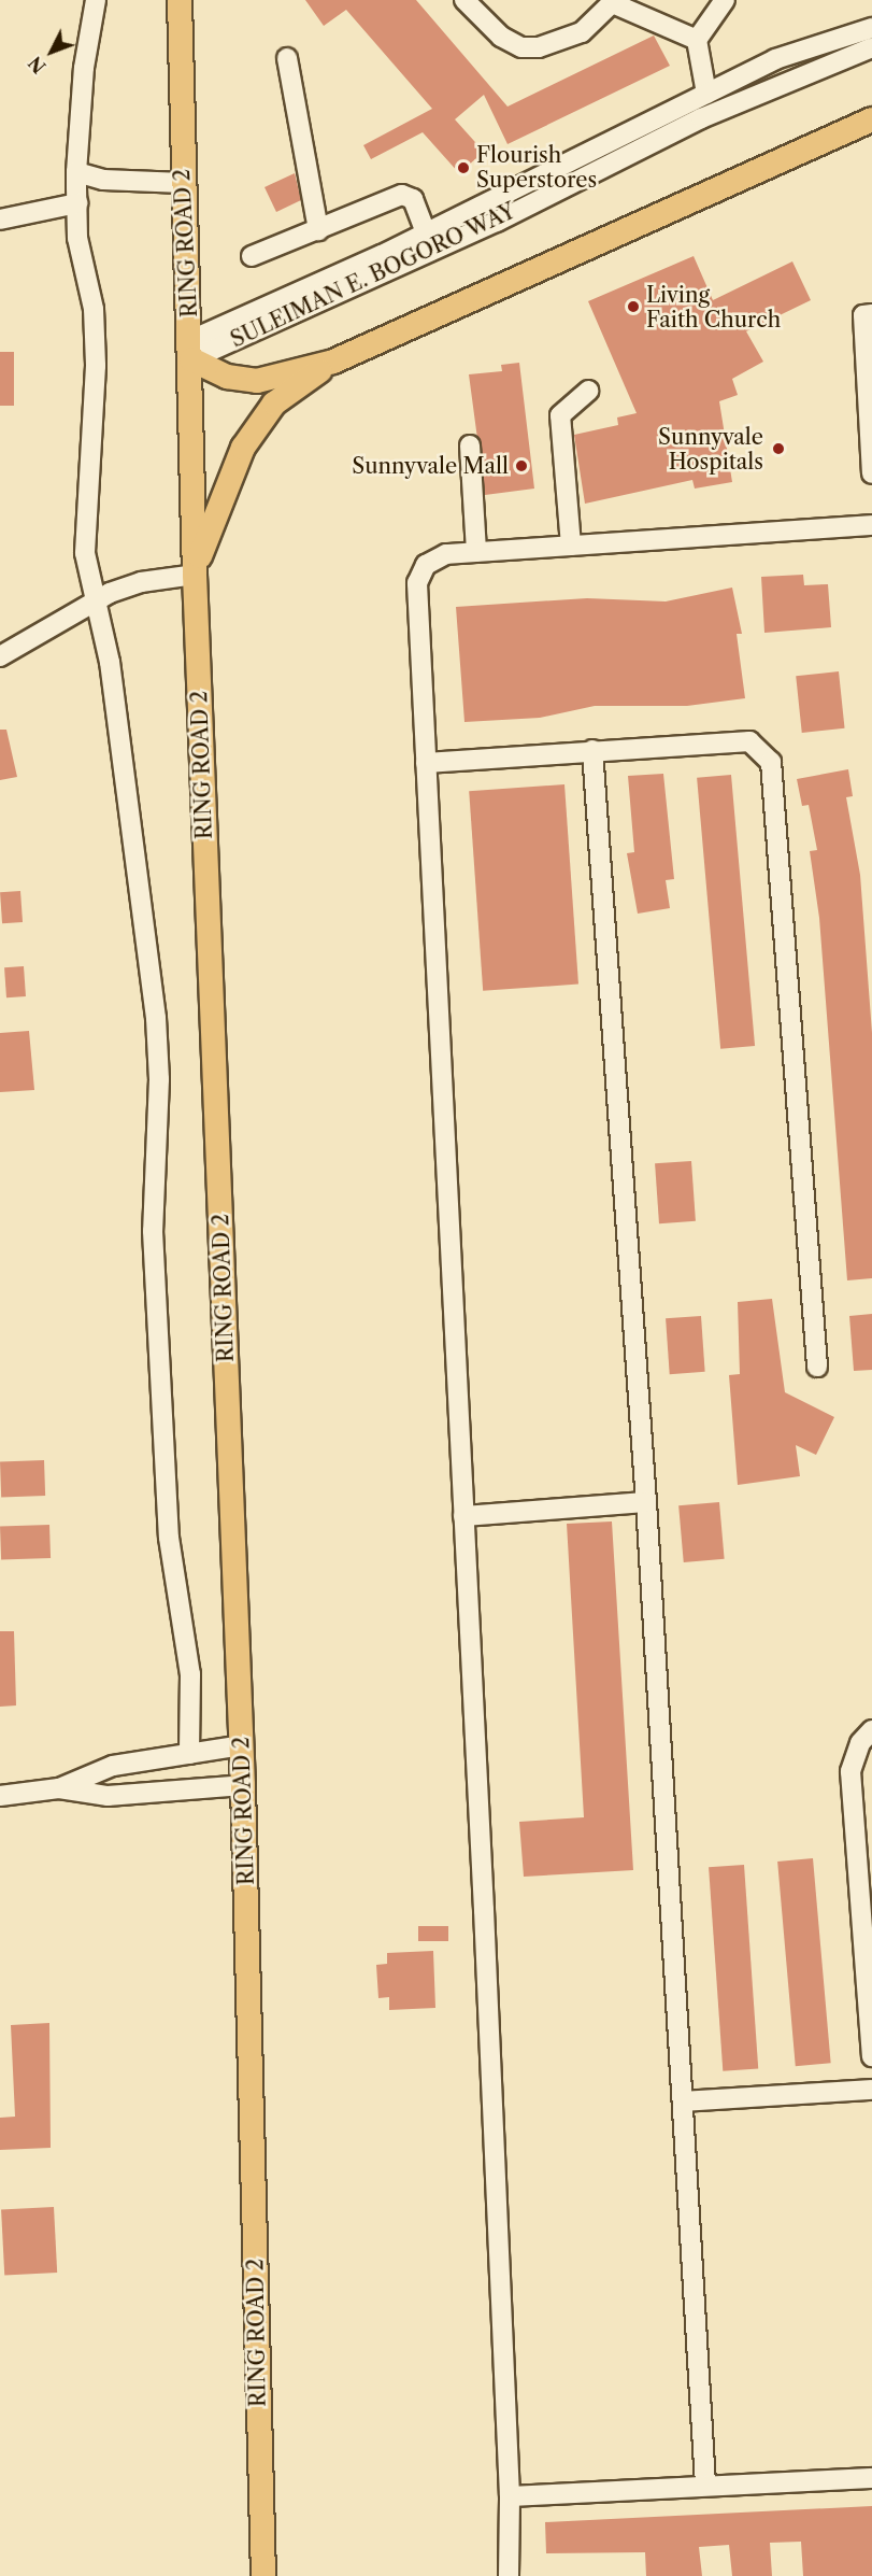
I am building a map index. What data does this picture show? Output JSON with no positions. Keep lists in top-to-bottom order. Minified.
{"streets":{"main road":["RING ROAD 2"],"street":["SULEIMAN E. BOGORO WAY"]},"crossings":[["RING ROAD 2","SULEIMAN E. BOGORO WAY"]],"places":["Flourish Superstores","Living Faith Church","Sunnyvale Hospitals","Sunnyvale Mall"],"north":"bottom left"}
